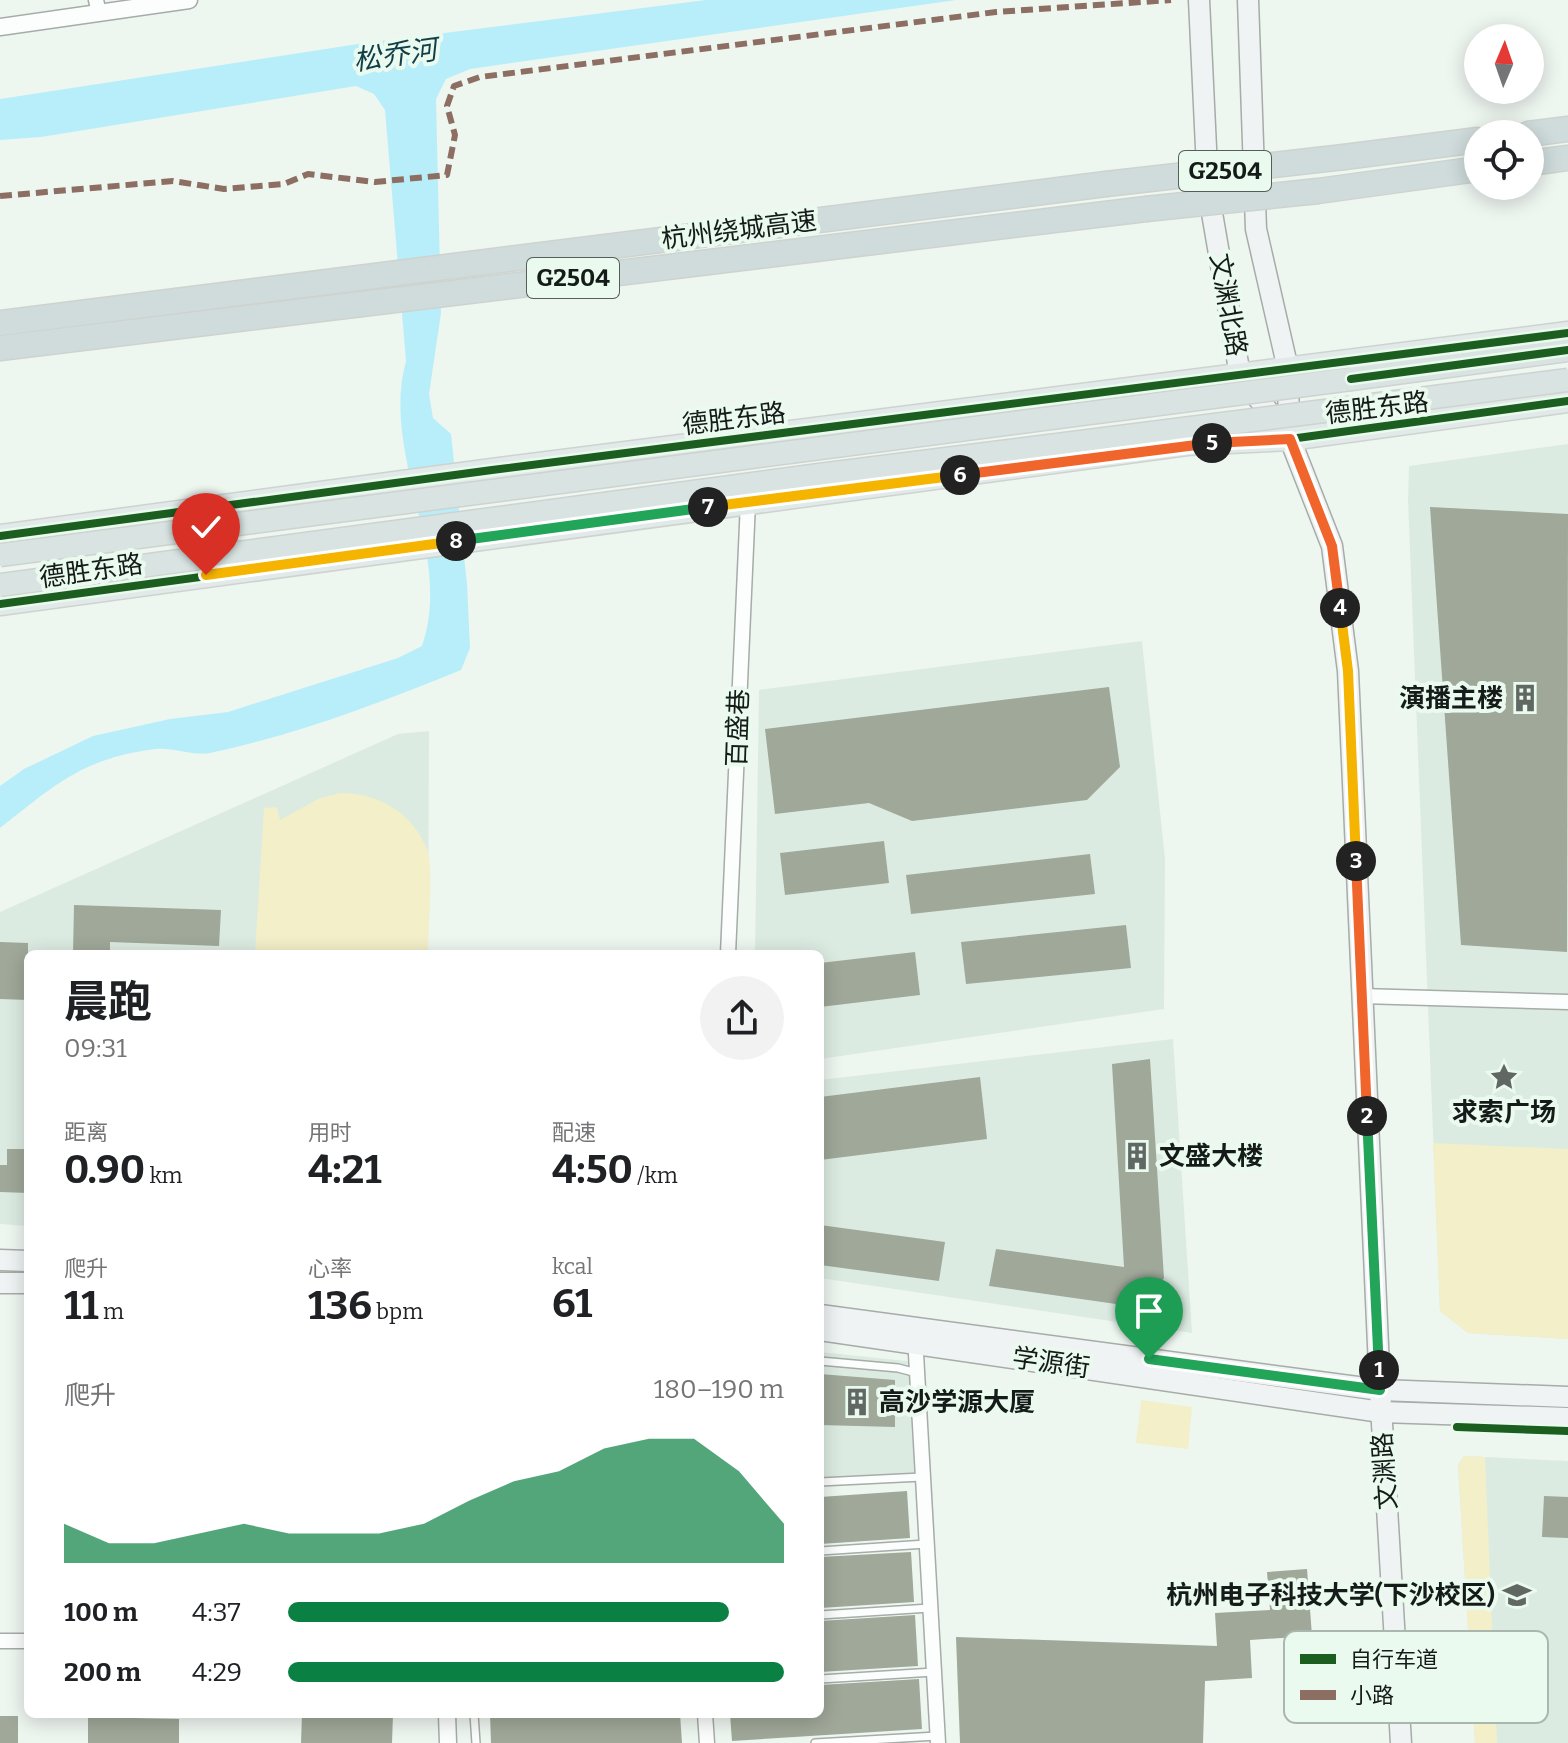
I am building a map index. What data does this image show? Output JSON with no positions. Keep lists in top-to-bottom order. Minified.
{"streets":{"highway":["G2504","杭州绕城高速"],"main road":["文渊北路","德胜东路","学源街","文渊路"],"street":["百盛巷"]},"crossings":[["文渊北路","德胜东路"],["文渊北路","文渊路"],["德胜东路","百盛巷"],["德胜东路","文渊路"],["学源街","文渊路"]],"water":["松乔河"],"places":{"building":["演播主楼","文盛大楼","高沙学源大厦"],"place":["求索广场"],"school or university":["杭州电子科技大学(下沙校区)"]},"legend":["自行车道","小路"],"north":"top","page":{"pins":["5","6","7","8","4","3","2","1"],"heading":["晨跑","09:31"],"stats":[["距离","0.90 km"],["用时","4:21"],["配速","4:50 /km"],["爬升","11 m"],["心率","136 bpm"],["kcal","61"]],"chart":["爬升","180–190 m"],"list":[{"name":"100 m","note":"4:37"},{"name":"200 m","note":"4:29"}]}}
